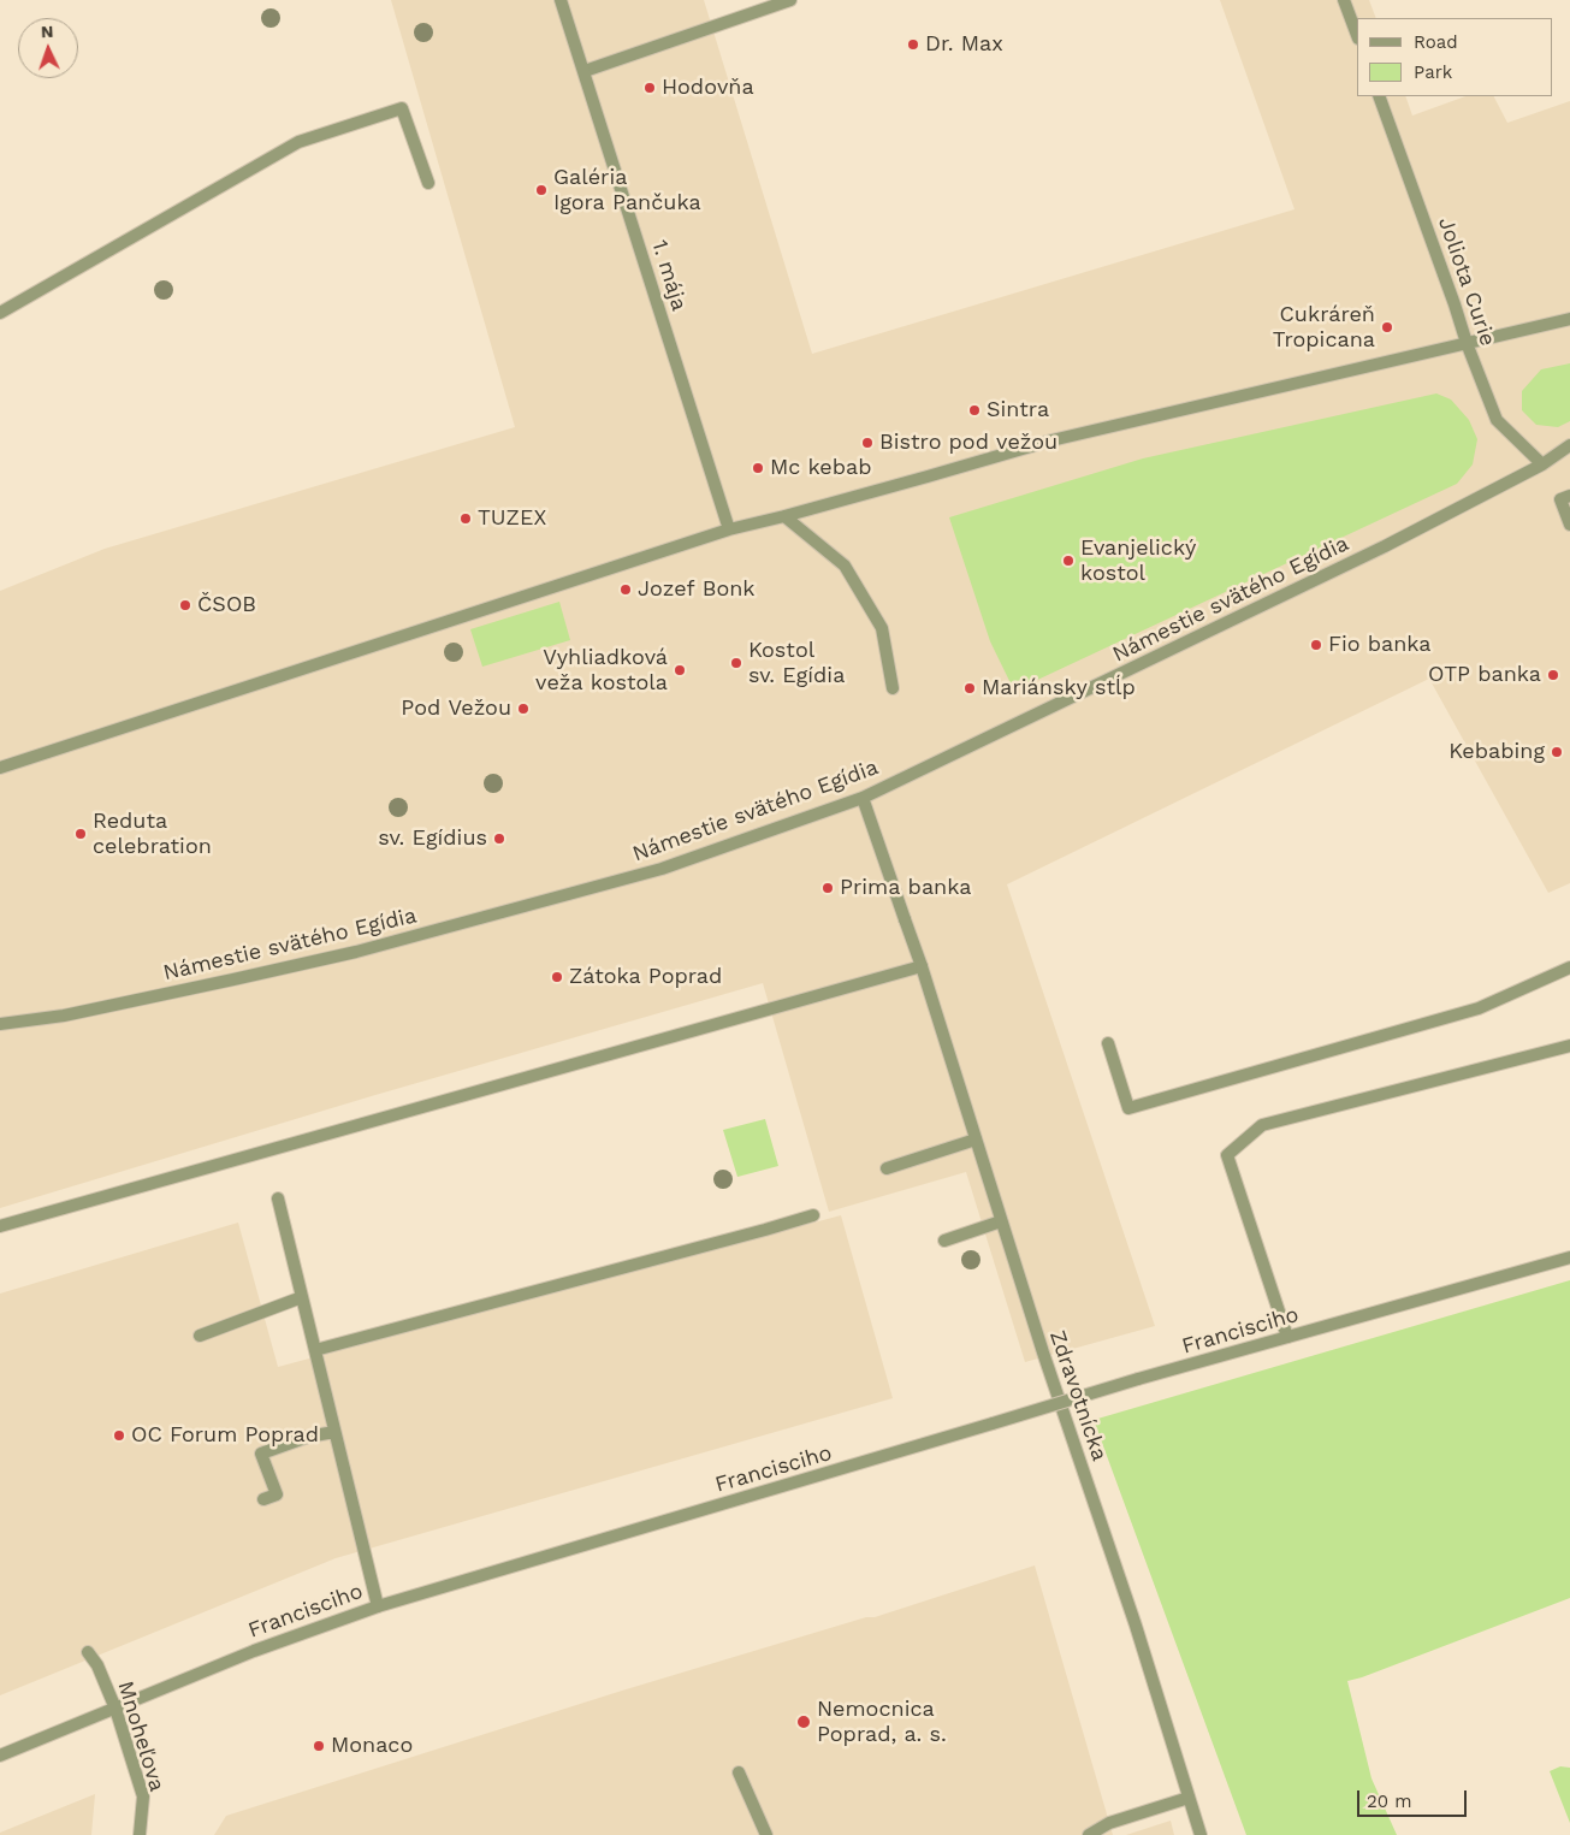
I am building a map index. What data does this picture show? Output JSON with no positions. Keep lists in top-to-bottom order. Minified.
{"streets":{"street":["1. mája","Joliota Curie","Námestie svätého Egídia","Francisciho","Zdravotnícka","Mnoheľova"]},"crossings":[["Joliota Curie","Námestie svätého Egídia"],["Námestie svätého Egídia","Zdravotnícka"],["Francisciho","Mnoheľova"]],"places":["Dr. Max","Hodovňa","Galéria Igora Pančuka","Cukráreň Tropicana","Sintra","Bistro pod vežou","Mc kebab","TUZEX","Evanjelický kostol","Jozef Bonk","ČSOB","Fio banka","Kostol sv. Egídia","Vyhliadková veža kostola","OTP banka","Mariánsky stĺp","Pod Vežou","Kebabing","Reduta celebration","sv. Egídius","Prima banka","Zátoka Poprad","OC Forum Poprad","Nemocnica Poprad, a. s.","Monaco"],"legend":["Road","Park"],"scale_bar":"20 m","north":"top"}
